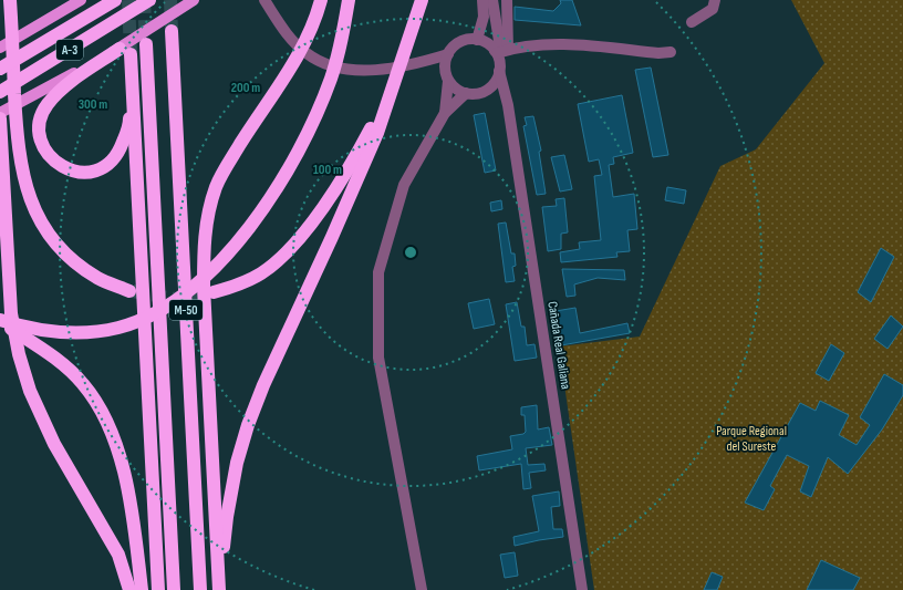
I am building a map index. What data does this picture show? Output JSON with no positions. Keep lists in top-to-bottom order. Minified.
{"streets":{"highway":["A-3","M-50"],"street":["Cañada Real Galiana"]},"parks":["Parque Regional del Sureste"],"rings":["200 m","300 m","100 m"]}
